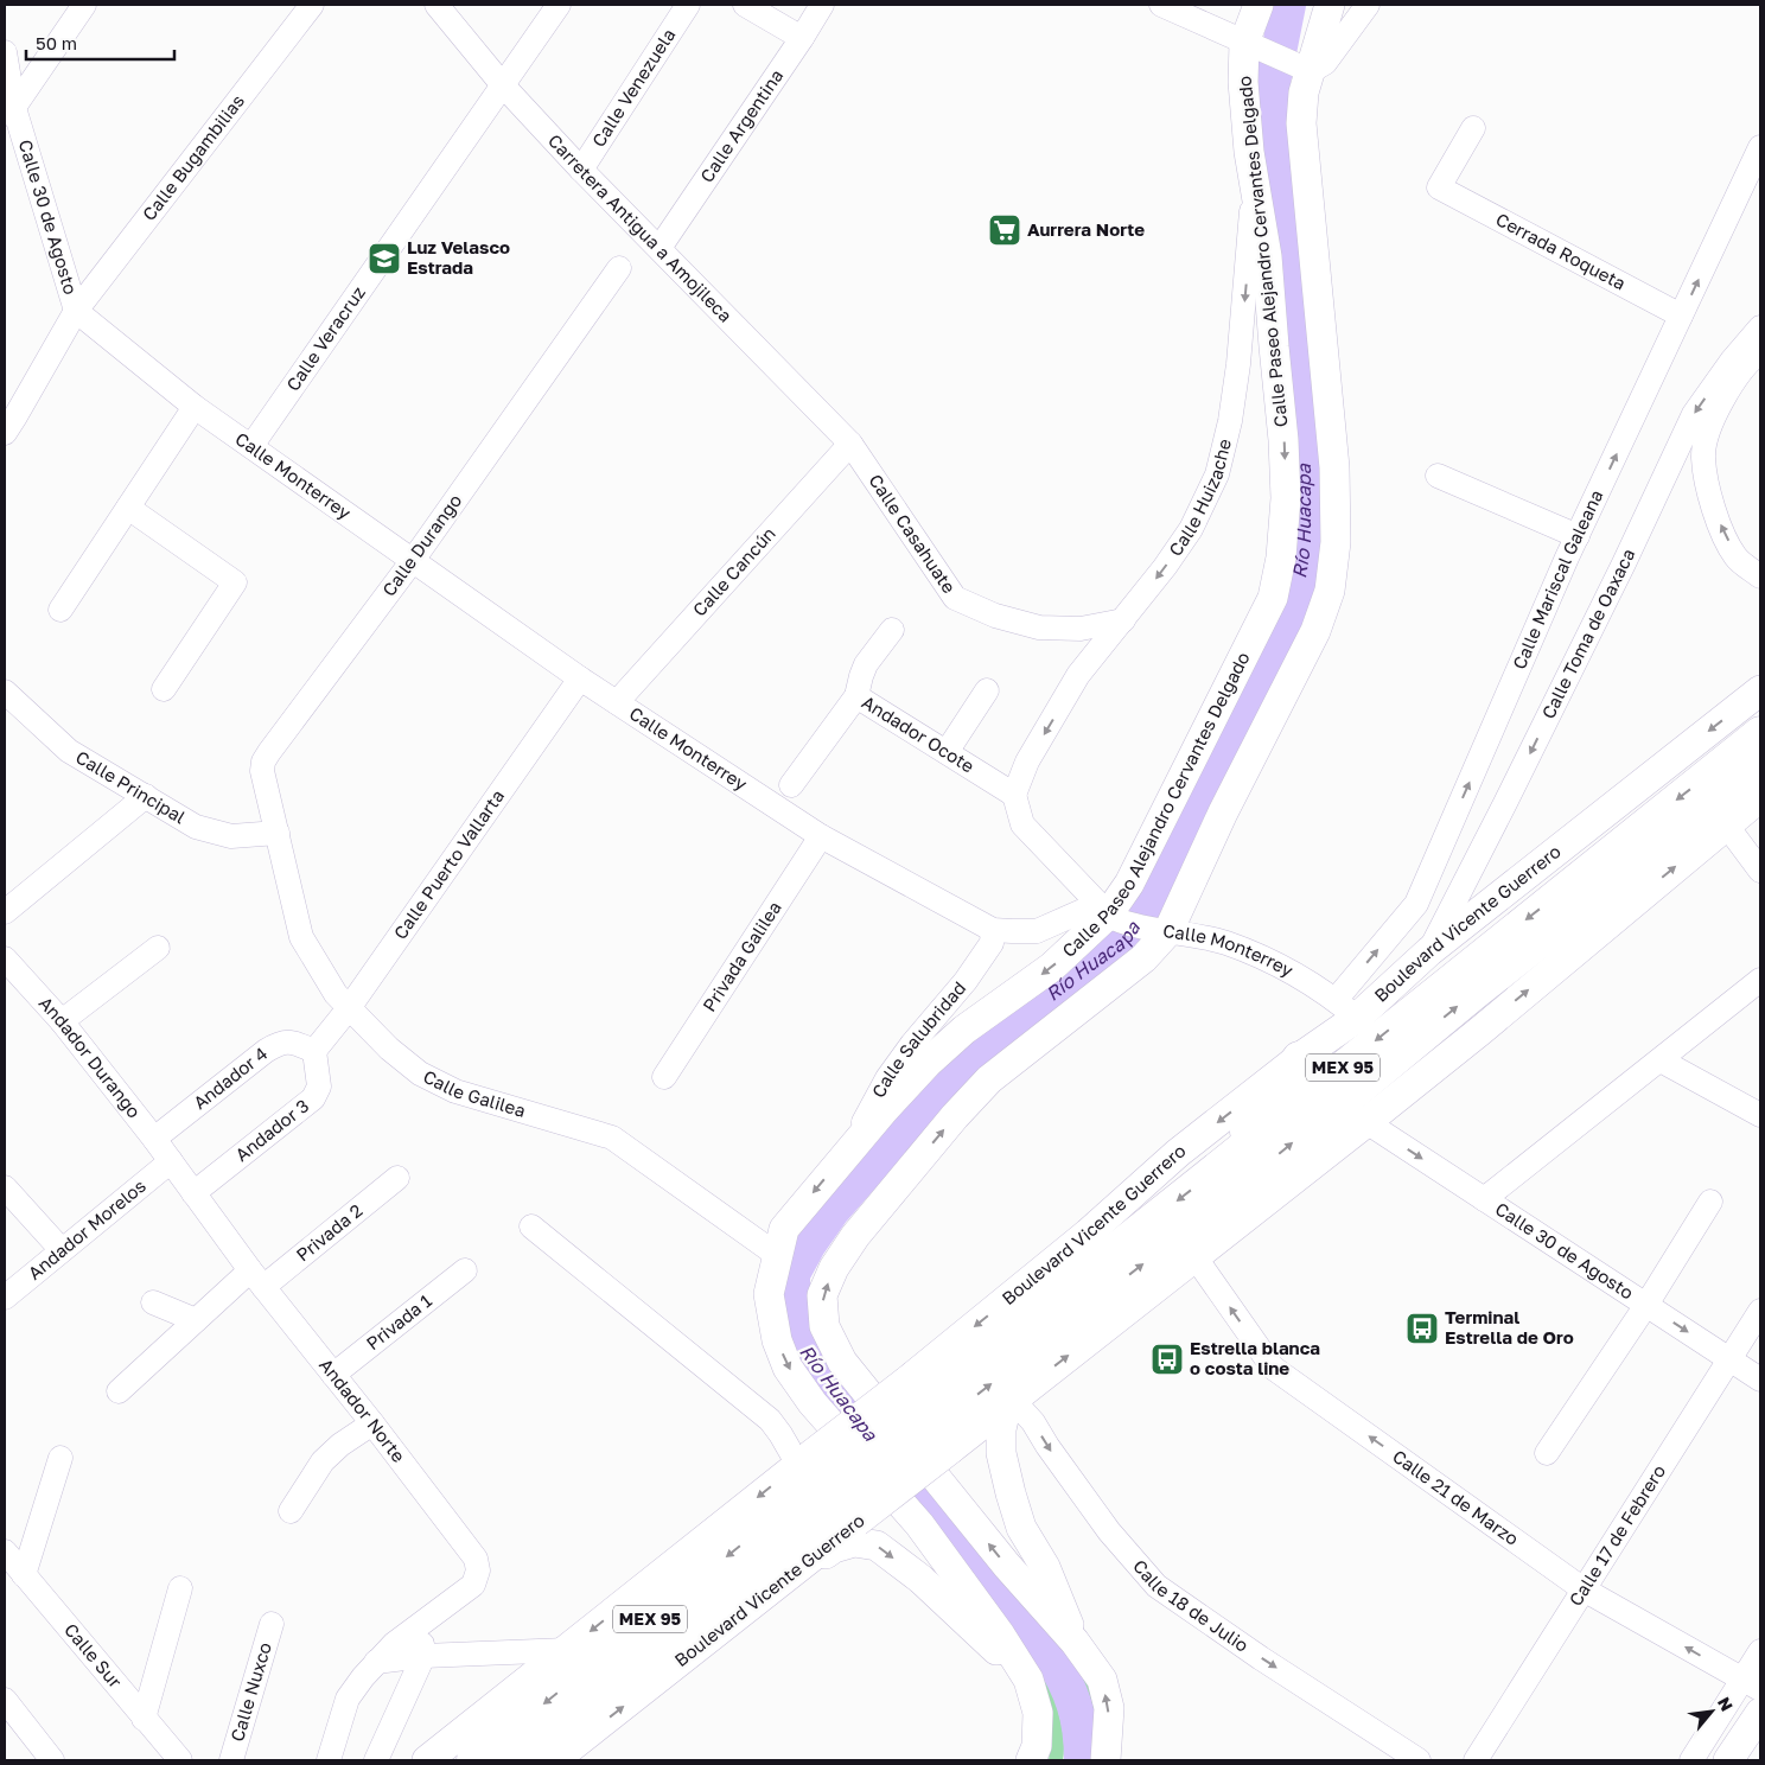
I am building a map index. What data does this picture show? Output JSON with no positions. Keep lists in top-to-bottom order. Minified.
{"streets":{"highway":["Boulevard Vicente Guerrero","MEX 95"],"main road":["Calle Paseo Alejandro Cervantes Delgado"],"street":["Calle Venezuela","Calle Argentina","Calle Bugambilias","Calle 30 de Agosto","Carretera Antigua a Amojileca","Cerrada Roqueta","Calle Veracruz","Calle Monterrey","Calle Huizache","Calle Casahuate","Calle Durango","Calle Cancún","Calle Mariscal Galeana","Calle Toma de Oaxaca","Andador Ocote","Calle Principal","Calle Puerto Vallarta","Privada Galilea","Calle Salubridad","Andador Durango","Andador 4","Calle Galilea","Andador 3","Andador Morelos","Privada 2","Privada 1","Andador Norte","Calle 21 de Marzo","Calle 17 de Febrero","Calle 18 de Julio","Calle Sur","Calle Nuxco"]},"crossings":[["Calle Venezuela","Carretera Antigua a Amojileca"],["Calle Argentina","Carretera Antigua a Amojileca"],["Calle Bugambilias","Calle 30 de Agosto"],["Calle Bugambilias","Calle Monterrey"],["Calle 30 de Agosto","Calle Monterrey"],["Calle 30 de Agosto","Boulevard Vicente Guerrero"],["Calle 30 de Agosto","Calle 17 de Febrero"],["Carretera Antigua a Amojileca","Calle Veracruz"],["Carretera Antigua a Amojileca","Calle Casahuate"],["Carretera Antigua a Amojileca","Calle Cancún"],["Calle Paseo Alejandro Cervantes Delgado","Calle Monterrey"],["Calle Paseo Alejandro Cervantes Delgado","Calle Huizache"],["Calle Paseo Alejandro Cervantes Delgado","Calle Salubridad"],["Calle Paseo Alejandro Cervantes Delgado","Calle Galilea"],["Cerrada Roqueta","Calle Mariscal Galeana"],["Calle Veracruz","Calle Monterrey"],["Calle Monterrey","Calle Durango"],["Calle Monterrey","Calle Cancún"],["Calle Monterrey","Calle Mariscal Galeana"],["Calle Monterrey","Calle Puerto Vallarta"],["Calle Monterrey","Boulevard Vicente Guerrero"],["Calle Monterrey","Privada Galilea"],["Calle Monterrey","Calle Salubridad"],["Calle Huizache","Calle Casahuate"],["Calle Huizache","Andador Ocote"],["Calle Casahuate","Calle Cancún"],["Calle Durango","Calle Principal"],["Calle Durango","Calle Galilea"],["Calle Mariscal Galeana","Boulevard Vicente Guerrero"],["Calle Toma de Oaxaca","Boulevard Vicente Guerrero"],["Calle Principal","Calle Galilea"],["Calle Puerto Vallarta","Andador 4"],["Calle Puerto Vallarta","Calle Galilea"],["Calle Puerto Vallarta","Andador 3"],["Boulevard Vicente Guerrero","Calle 21 de Marzo"],["Boulevard Vicente Guerrero","Calle 18 de Julio"],["Andador Durango","Andador 4"],["Andador Durango","Andador Morelos"],["Andador Durango","Andador Norte"],["Andador 4","Andador 3"],["Andador 3","Andador Norte"],["Andador Morelos","Andador Norte"],["Privada 2","Andador Norte"],["Privada 1","Andador Norte"],["Calle 21 de Marzo","Calle 17 de Febrero"]],"one_way":["Calle Huizache","Calle Mariscal Galeana","Calle Toma de Oaxaca","Calle 21 de Marzo","Calle 18 de Julio"],"water":["Río Huacapa"],"places":{"supermarket":["Aurrera Norte"],"school or university":["Luz Velasco Estrada"],"bus stop":["Terminal Estrella de Oro","Estrella blanca o costa line"]},"scale_bar":"50 m","north":"top right"}
